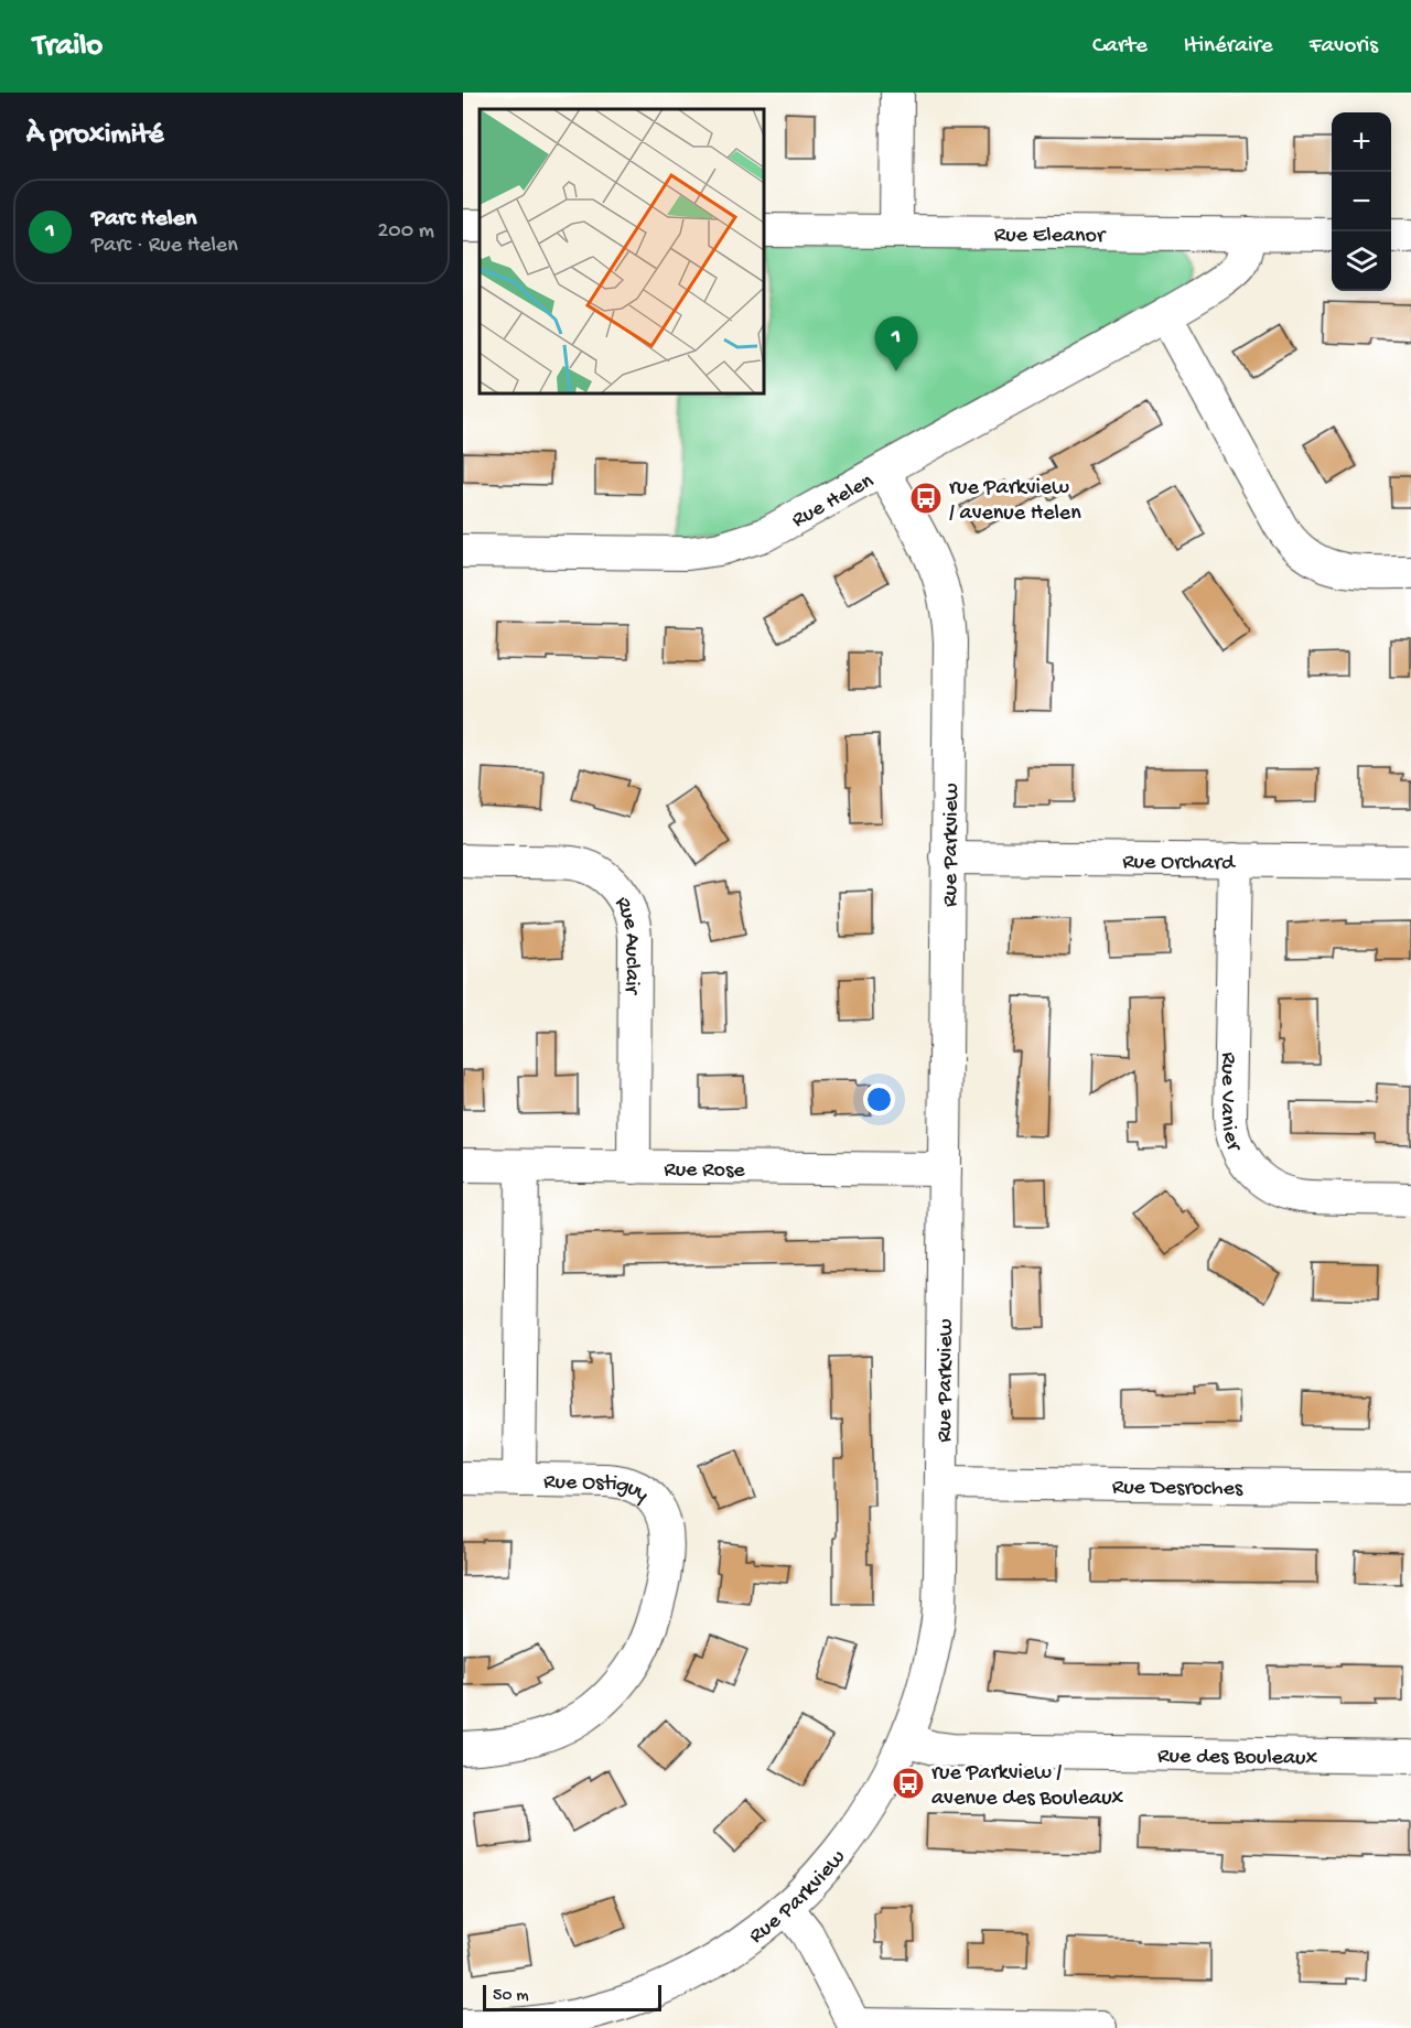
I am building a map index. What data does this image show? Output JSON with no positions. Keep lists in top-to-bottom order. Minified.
{"streets":{"street":["Rue Eleanor","Rue Helen","Rue Parkview","Rue Orchard","Rue Auclair","Rue Vanier","Rue Rose","Rue Desroches","Rue Ostiguy","Rue des Bouleaux"]},"crossings":[["Rue Eleanor","Rue Helen"],["Rue Helen","Rue Parkview"],["Rue Parkview","Rue Orchard"],["Rue Parkview","Rue Rose"],["Rue Parkview","Rue Desroches"],["Rue Parkview","Rue des Bouleaux"],["Rue Orchard","Rue Vanier"],["Rue Auclair","Rue Rose"],["Rue Rose","Rue Ostiguy"]],"places":{"bus stop":["rue Parkview / avenue Helen","rue Parkview / avenue des Bouleaux"]},"scale_bar":"50 m","page":{"header":"Trailo","nav":["Carte","Itinéraire","Favoris"],"heading":"À proximité","map_buttons":["+","−"],"list":[{"mark":"1","name":"Parc Helen","note":"Parc · Rue Helen","value":"200 m"}],"pins":"1","scale":"50 m"}}
